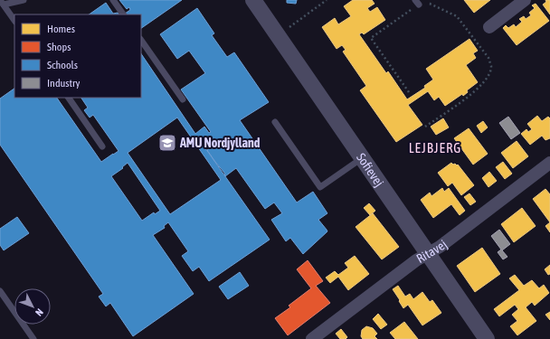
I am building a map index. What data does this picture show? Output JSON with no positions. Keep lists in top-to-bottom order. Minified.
{"streets":{"street":["Sofievej","Ritavej"]},"crossings":[["Sofievej","Ritavej"]],"districts":["LEJBJERG"],"places":{"school or university":["AMU Nordjylland"]},"legend":["Homes","Shops","Schools","Industry"],"north":"bottom right"}
